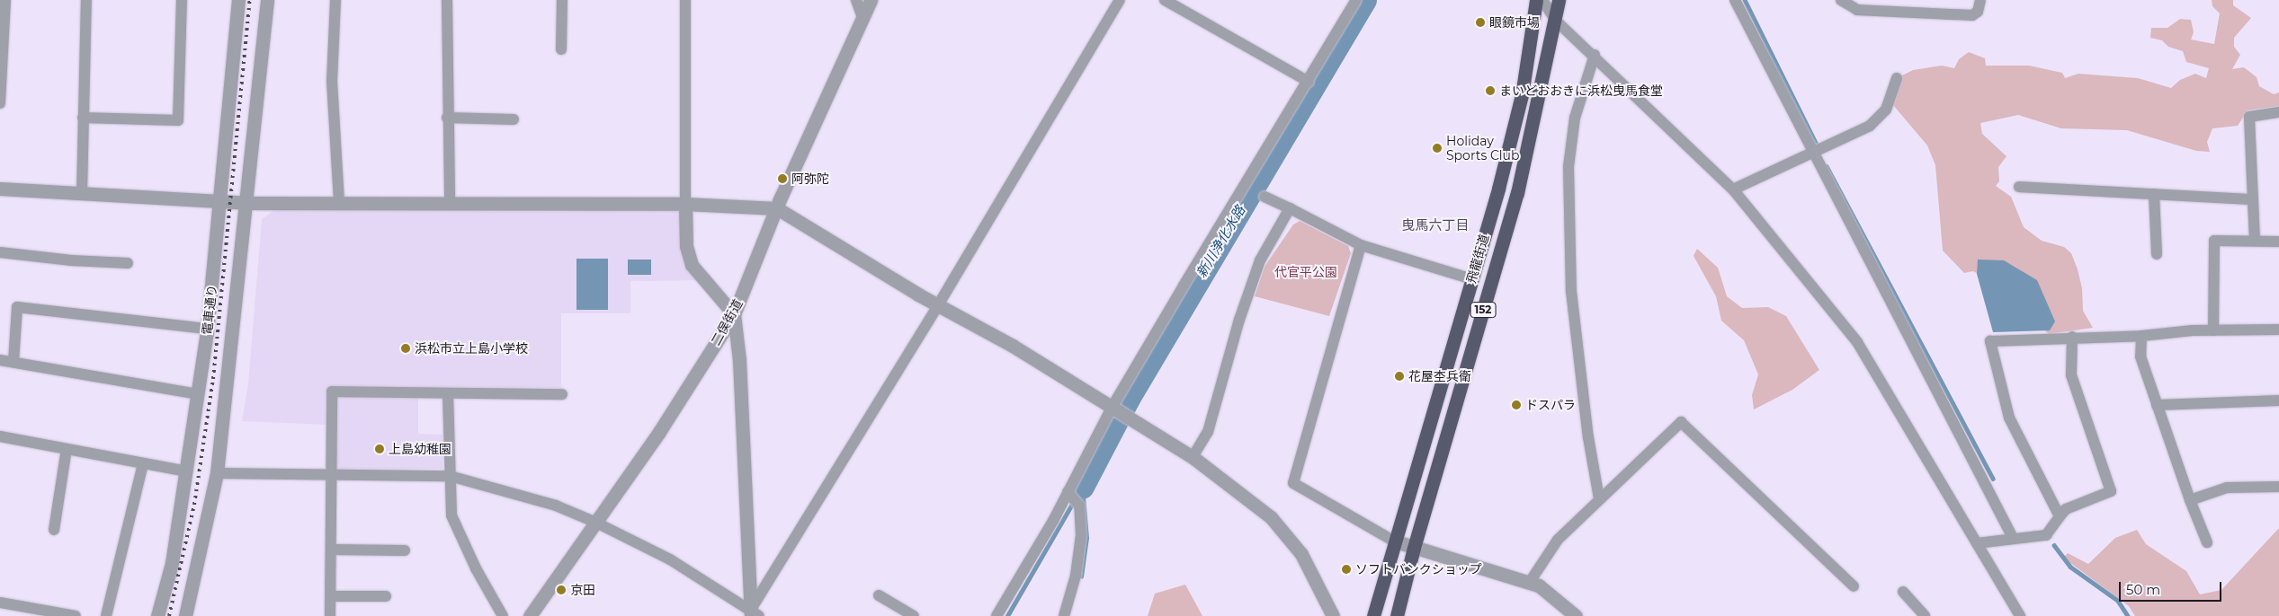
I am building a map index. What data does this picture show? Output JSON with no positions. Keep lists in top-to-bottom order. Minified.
{"streets":{"highway":["飛龍街道","152"],"street":["電車通り","二俣街道"]},"districts":["曳馬六丁目"],"water":["新川浄化水路"],"parks":["代官平公園"],"places":["眼鏡市場","まいどおおきに浜松曳馬食堂","Holiday Sports Club","阿弥陀","浜松市立上島小学校","花屋杢兵衛","ドスパラ","上島幼稚園","ソフトバンクショップ","京田"],"scale_bar":"50 m"}
